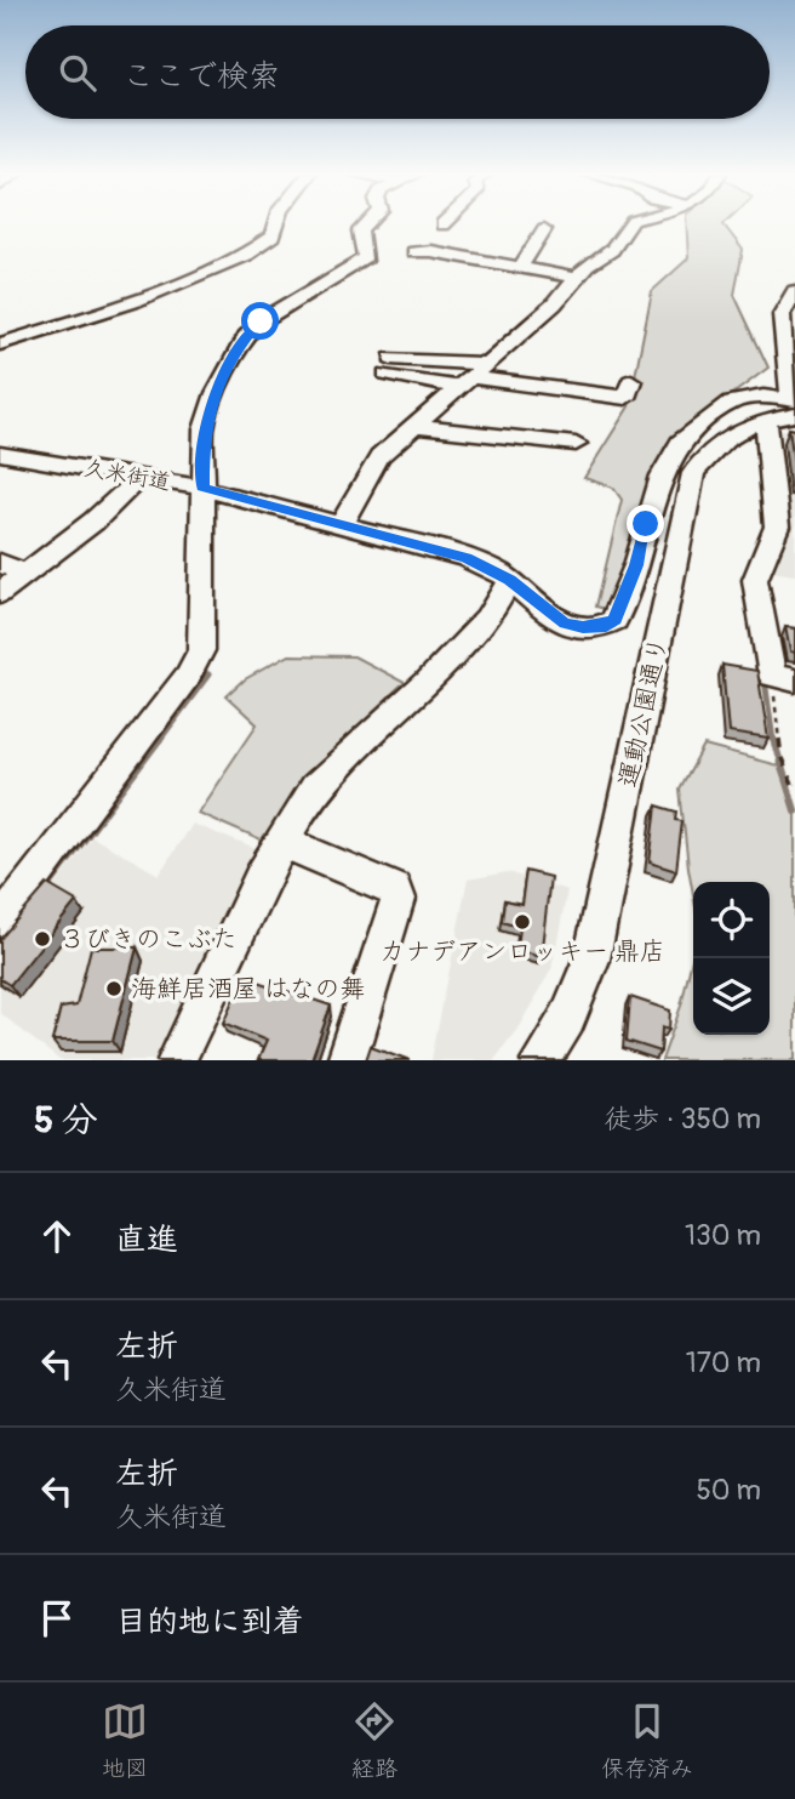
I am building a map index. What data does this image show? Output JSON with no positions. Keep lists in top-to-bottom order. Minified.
{"streets":{"street":["久米街道","運動公園通り"]},"crossings":[["久米街道","運動公園通り"]],"places":["カナデアンロッキー 鼎店","３びきのこぶた","海鮮居酒屋 はなの舞"],"page":{"search":"ここで検索","heading":["5 分","徒歩 · 350 m"],"list":[["直進","130 m"],["左折","久米街道","170 m"],["左折","久米街道","50 m"],"目的地に到着"],"nav":["地図","経路","保存済み"]}}
